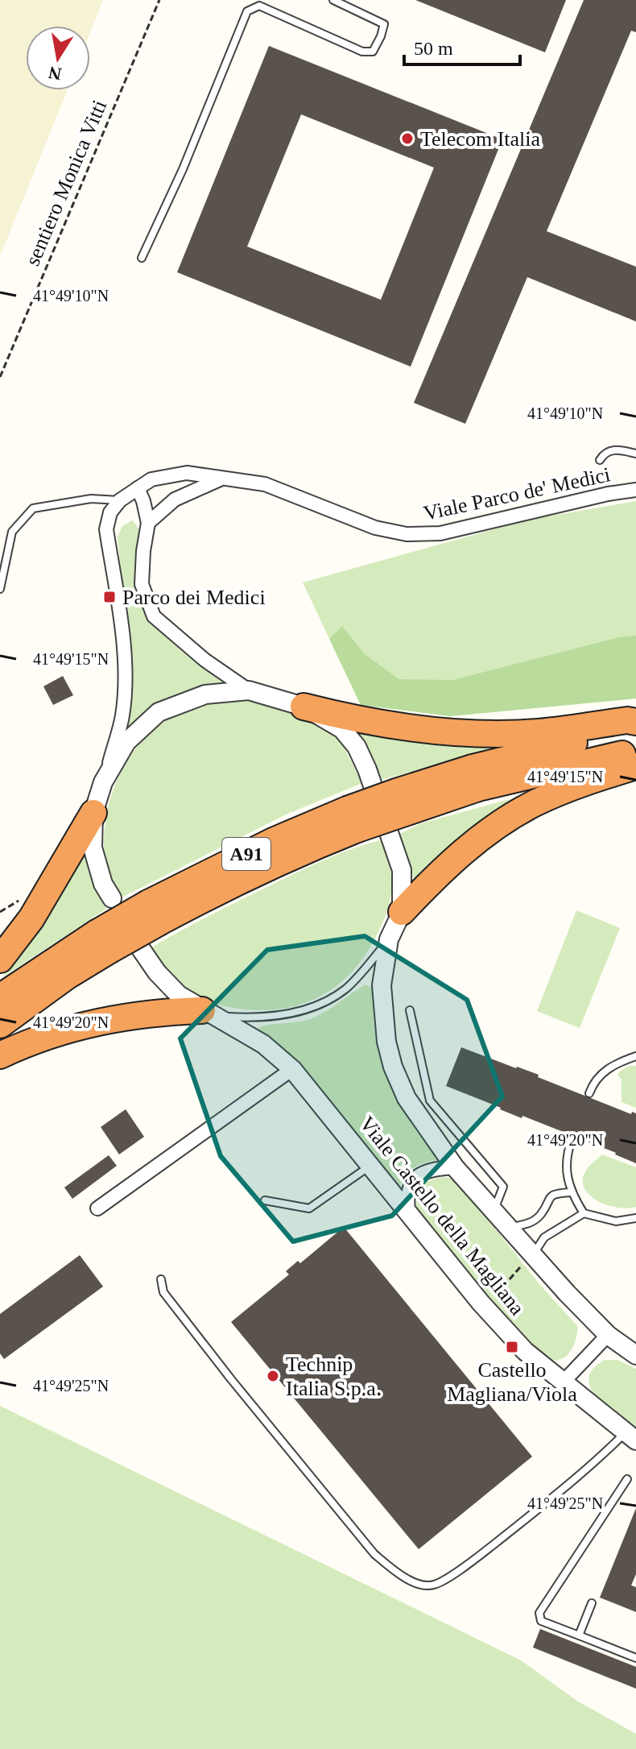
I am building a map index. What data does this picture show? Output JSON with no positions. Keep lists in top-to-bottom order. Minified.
{"streets":{"highway":["A91"],"street":["Viale Parco de' Medici","Viale Castello della Magliana"],"path":["sentiero Monica Vitti"]},"places":{"other":["Telecom Italia","Technip Italia S.p.a."],"transit":["Parco dei Medici","Castello Magliana/Viola"]},"scale_bar":"50 m","north":"bottom","coordinates":["41°49'10\"N","41°49'15\"N","41°49'20\"N","41°49'25\"N"]}
